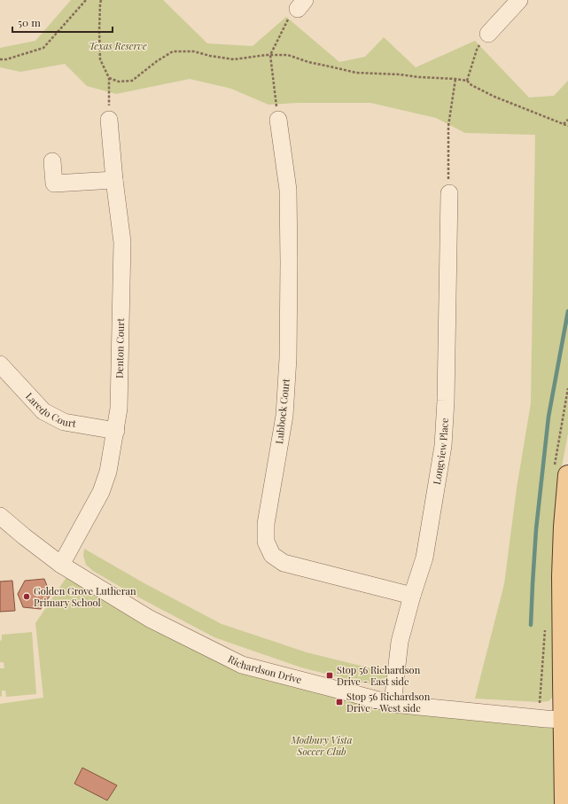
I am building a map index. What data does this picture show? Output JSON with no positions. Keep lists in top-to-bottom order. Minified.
{"streets":{"street":["Denton Court","Laredo Court","Lubbock Court","Longview Place","Richardson Drive"]},"crossings":[["Denton Court","Laredo Court"],["Denton Court","Richardson Drive"],["Lubbock Court","Longview Place"],["Longview Place","Richardson Drive"]],"parks":["Texas Reserve","Modbury Vista Soccer Club"],"places":{"other":["Golden Grove Lutheran Primary School"],"transit":["Stop 56 Richardson Drive - East side","Stop 56 Richardson Drive - West side"]},"scale_bar":"50 m"}
